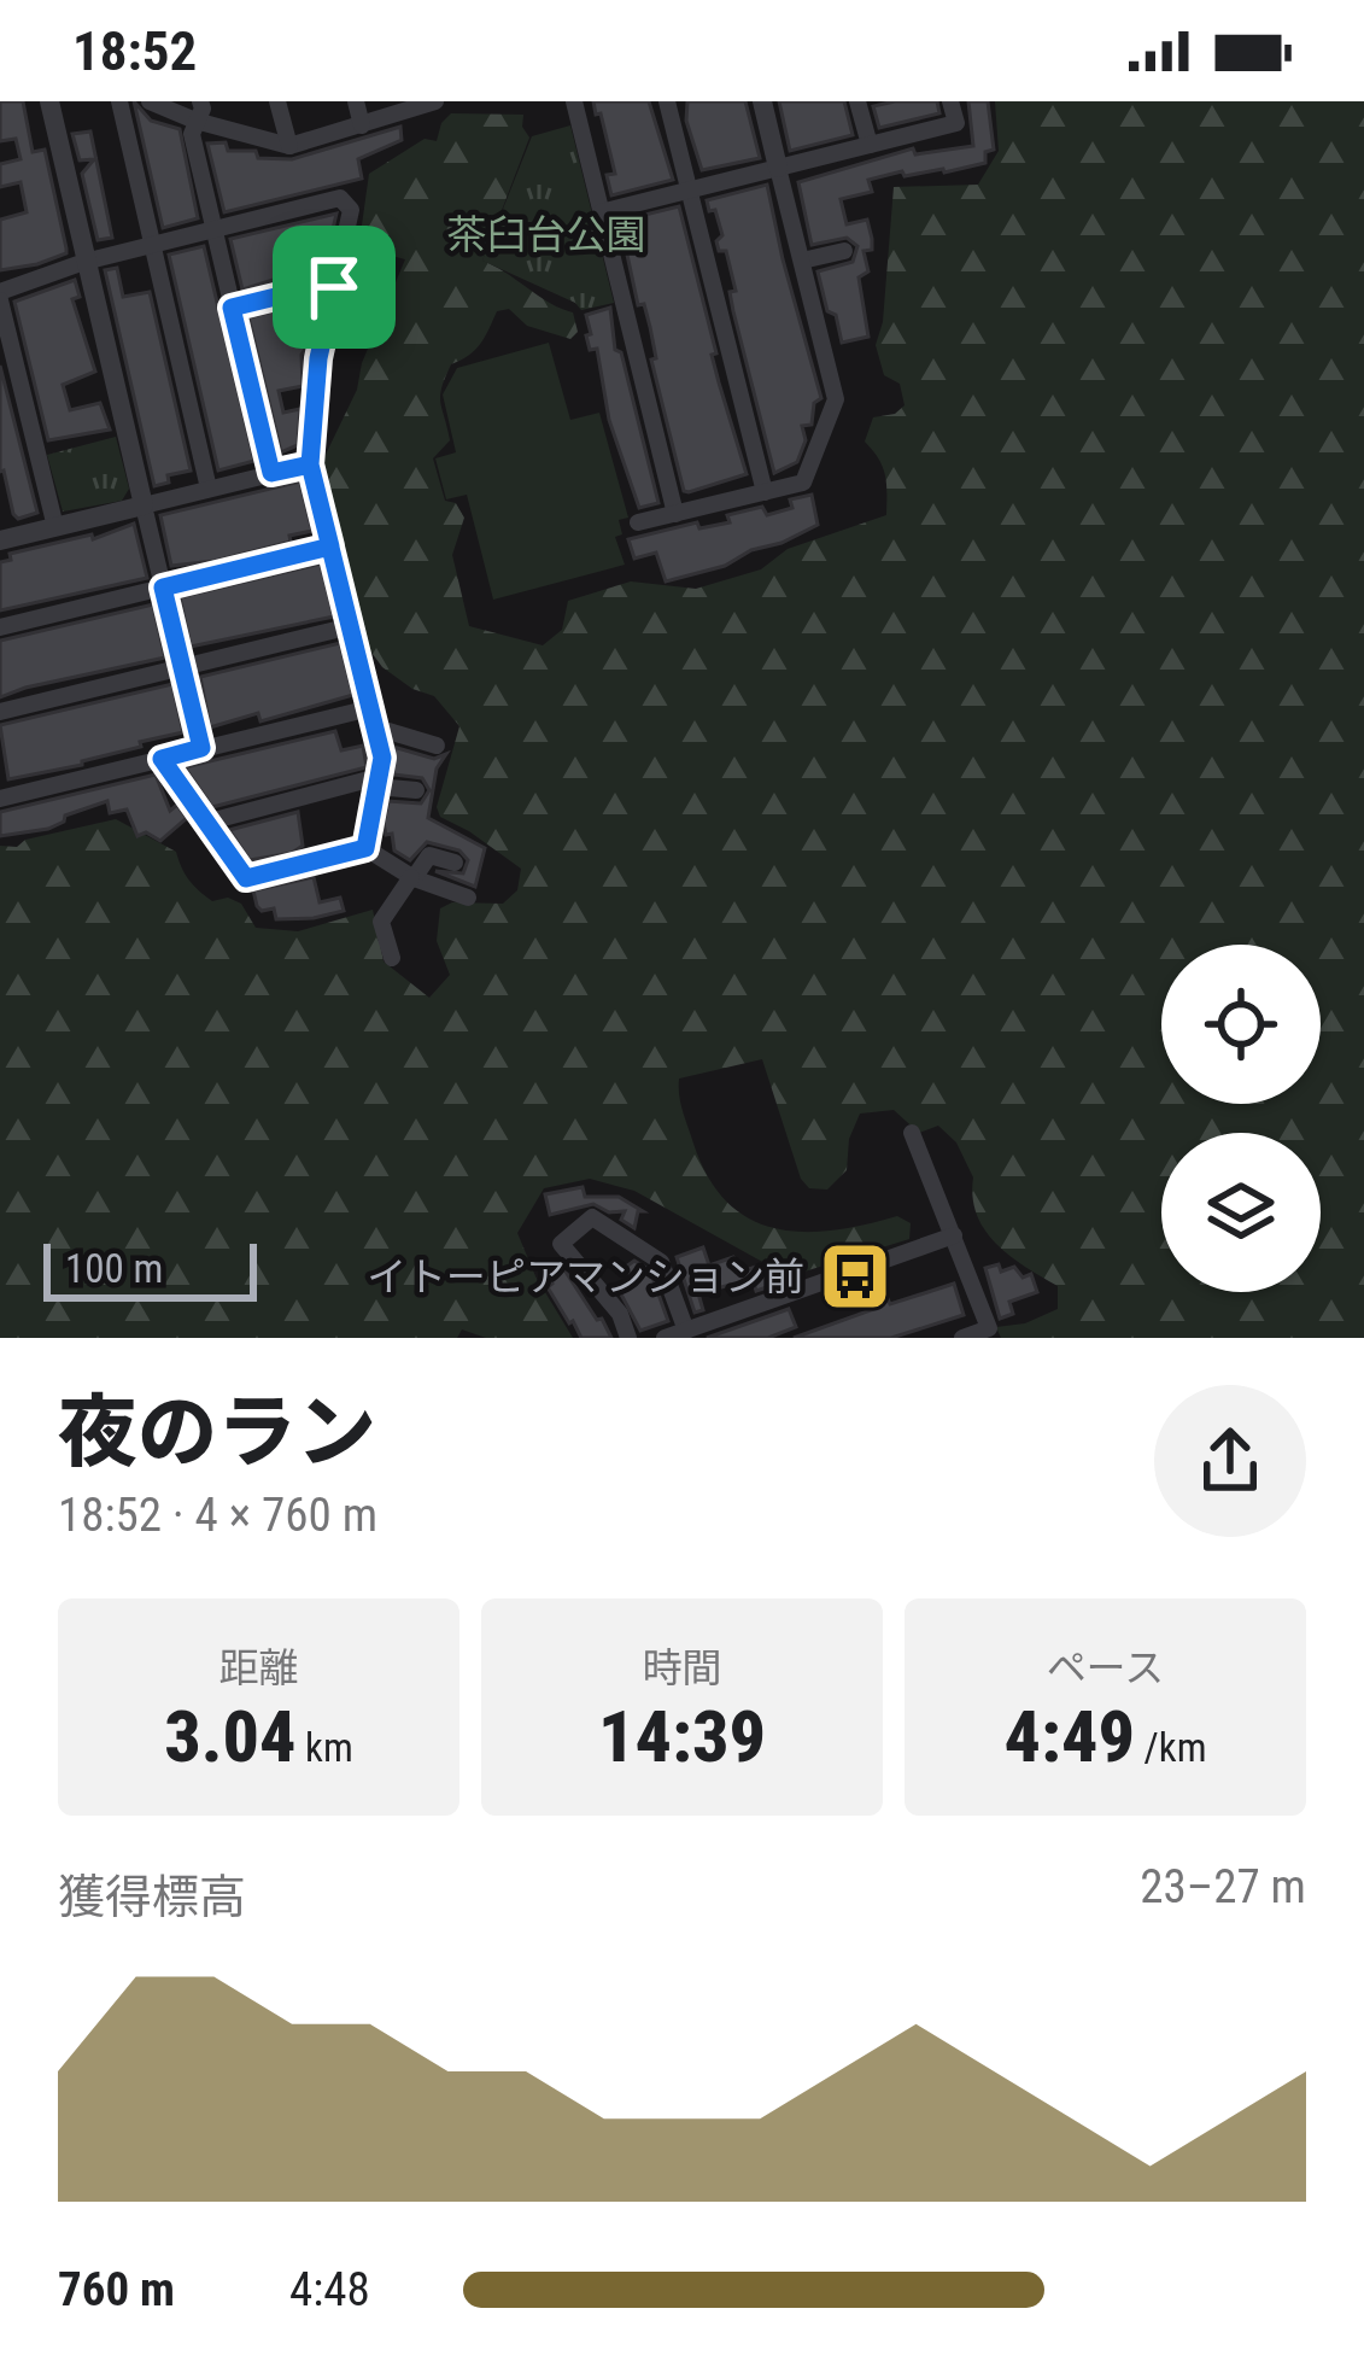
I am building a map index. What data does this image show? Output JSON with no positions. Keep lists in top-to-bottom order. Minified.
{"parks":["茶臼台公園"],"places":{"bus stop":["イトーピアマンション前"]},"scale_bar":"100 m","page":{"status":"18:52","scale":"100 m","heading":["夜のラン","18:52 · 4 × 760 m"],"stats":[["距離","3.04 km"],["時間","14:39"],["ペース","4:49 /km"]],"chart":["獲得標高","23–27 m"],"list":[{"name":"760 m","note":"4:48"}]}}
